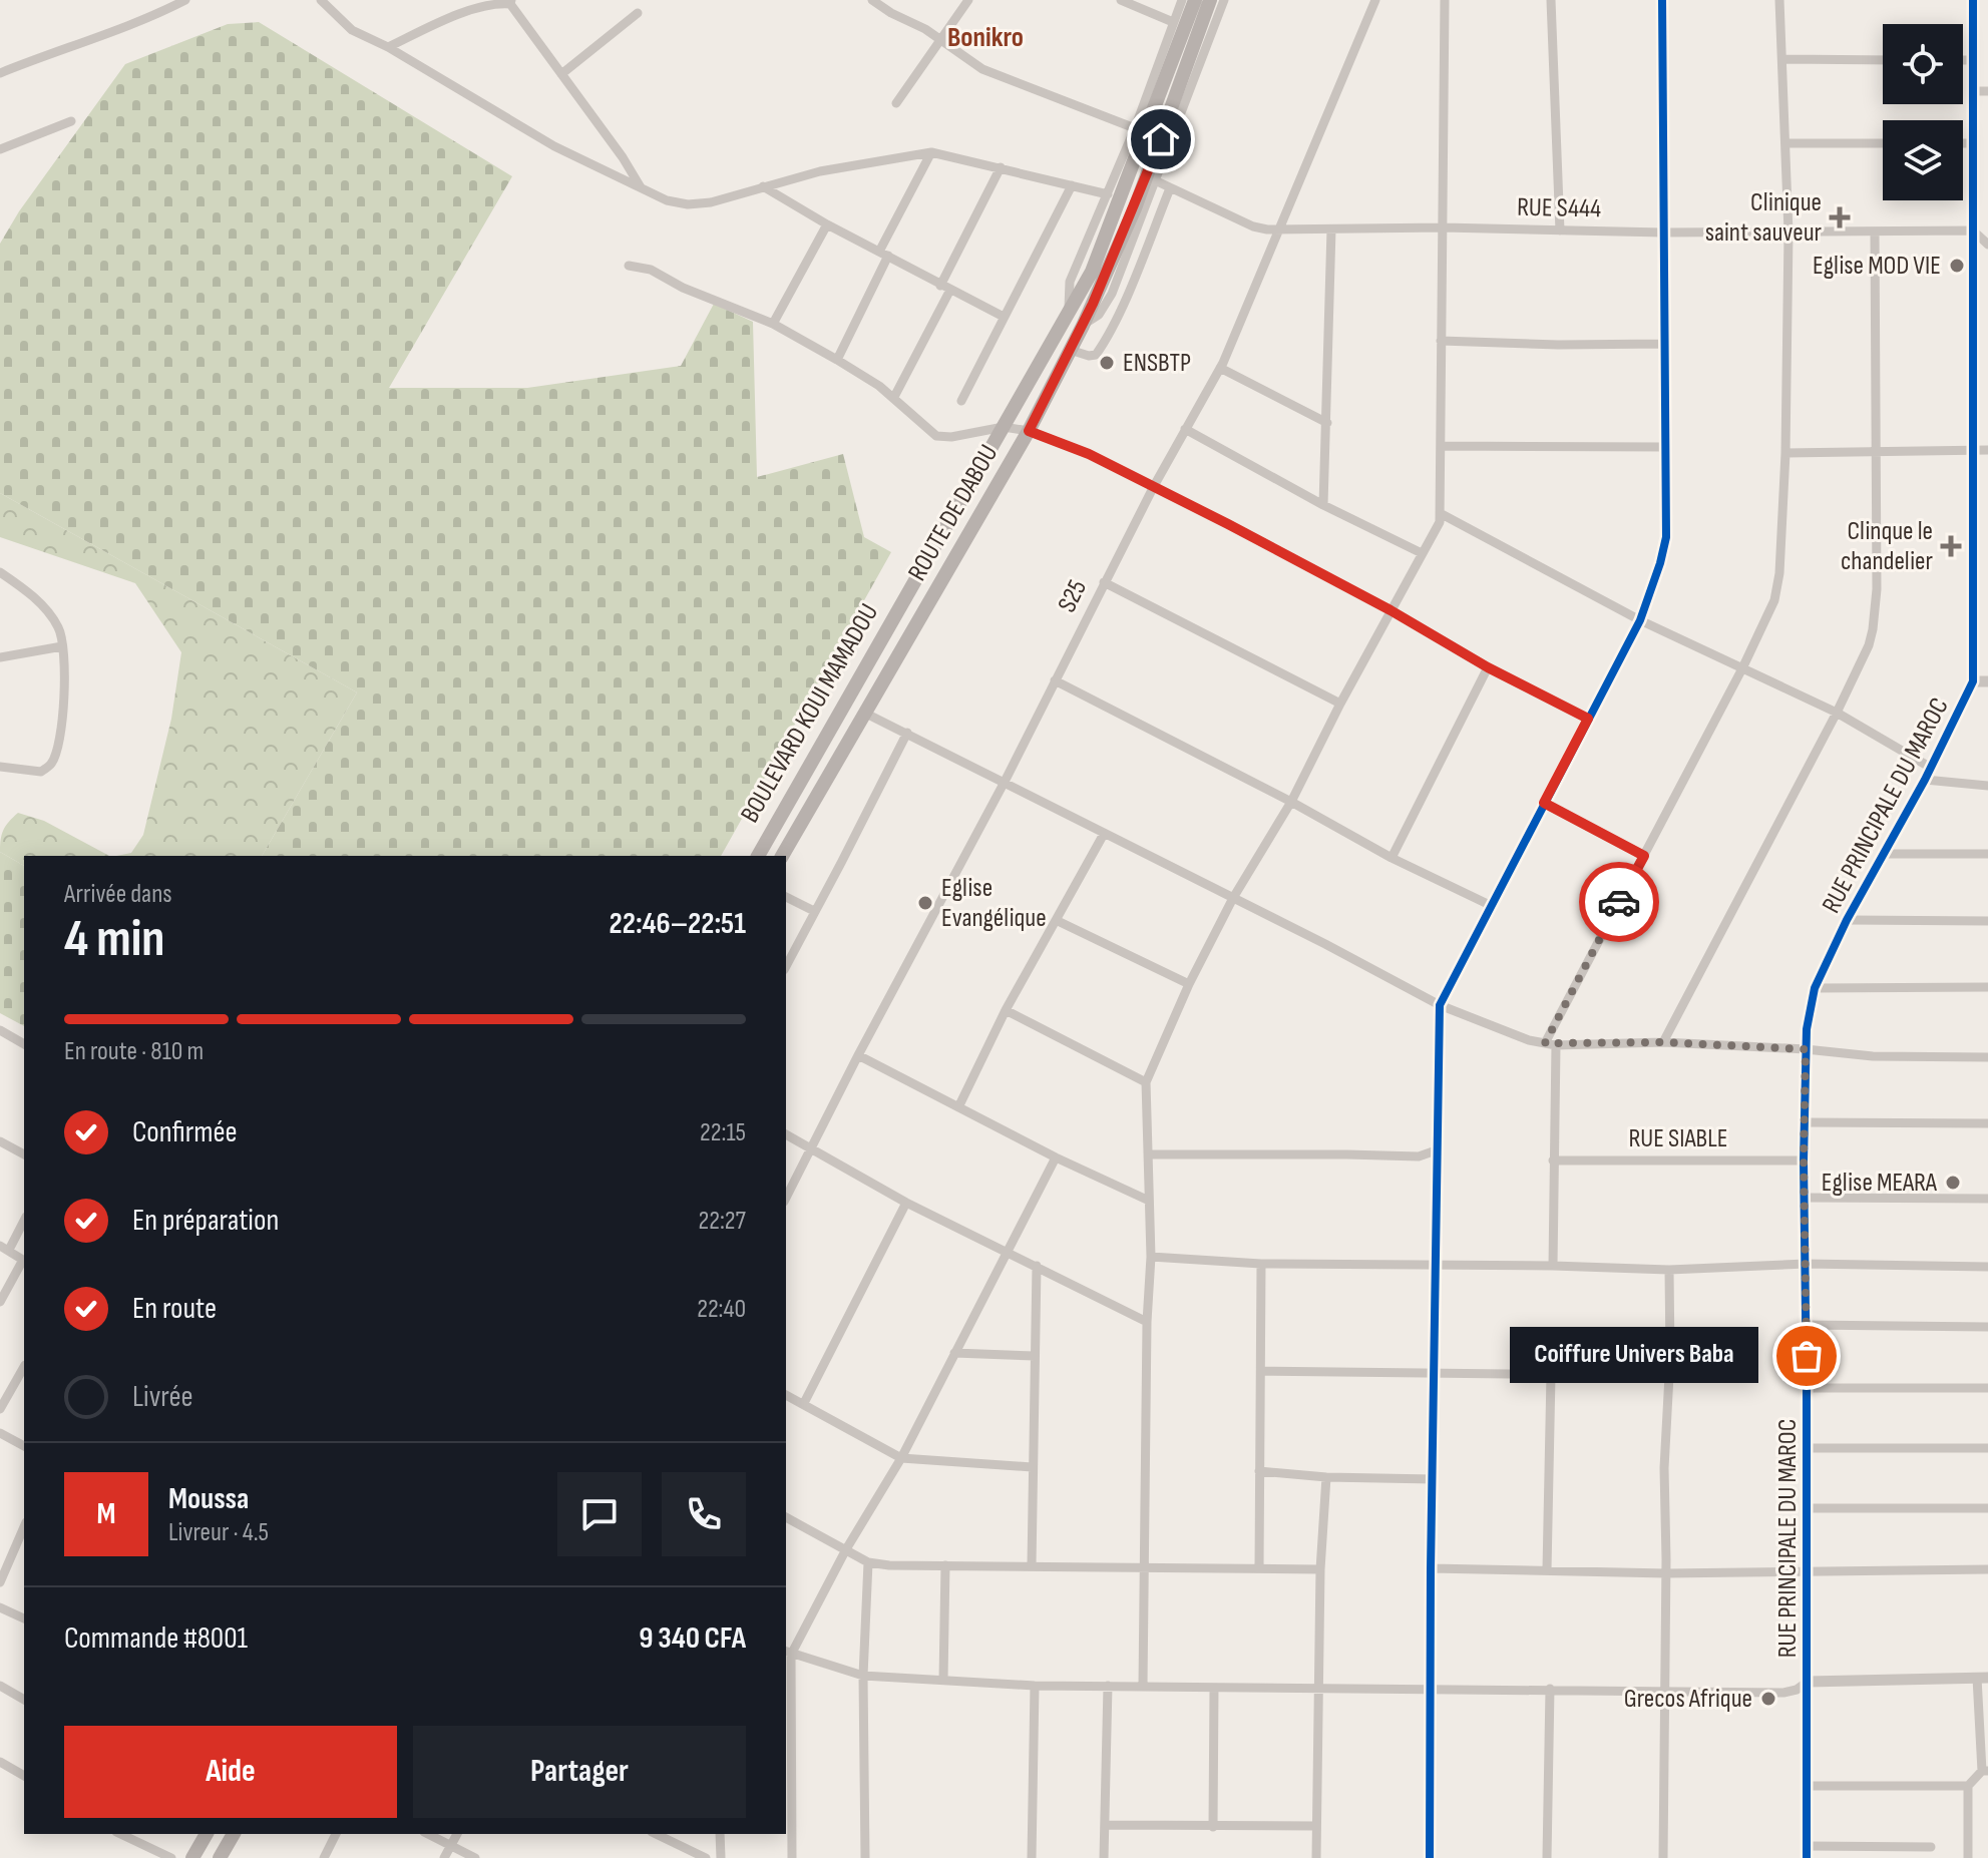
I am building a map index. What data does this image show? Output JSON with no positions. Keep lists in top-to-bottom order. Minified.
{"streets":{"main road":["ROUTE DE DABOU","BOULEVARD KOUI MAMADOU"],"street":["RUE S444","S25","RUE PRINCIPALE DU MAROC","RUE SIABLE"]},"crossings":[["RUE S444","S25"],["ROUTE DE DABOU","BOULEVARD KOUI MAMADOU"],["RUE PRINCIPALE DU MAROC","RUE SIABLE"]],"districts":["Bonikro"],"places":{"health":["Clinique saint sauveur","Clinque le chandelier"],"other":["Eglise MOD VIE","ENSBTP","Eglise Evangélique","Eglise MEARA","Coiffure Univers Baba","Grecos Afrique"]},"page":{"heading":["4 min","Arrivée dans","22:46–22:51"],"panel":["Moussa","Livreur · 4.5","Commande #8001","9 340 CFA"],"bar":"En route · 810 m","list":[["Confirmée","22:15"],["En préparation","22:27"],["En route","22:40"],"Livrée"],"bubble":"Coiffure Univers Baba","round":"M","buttons":["Aide","Partager"]}}
